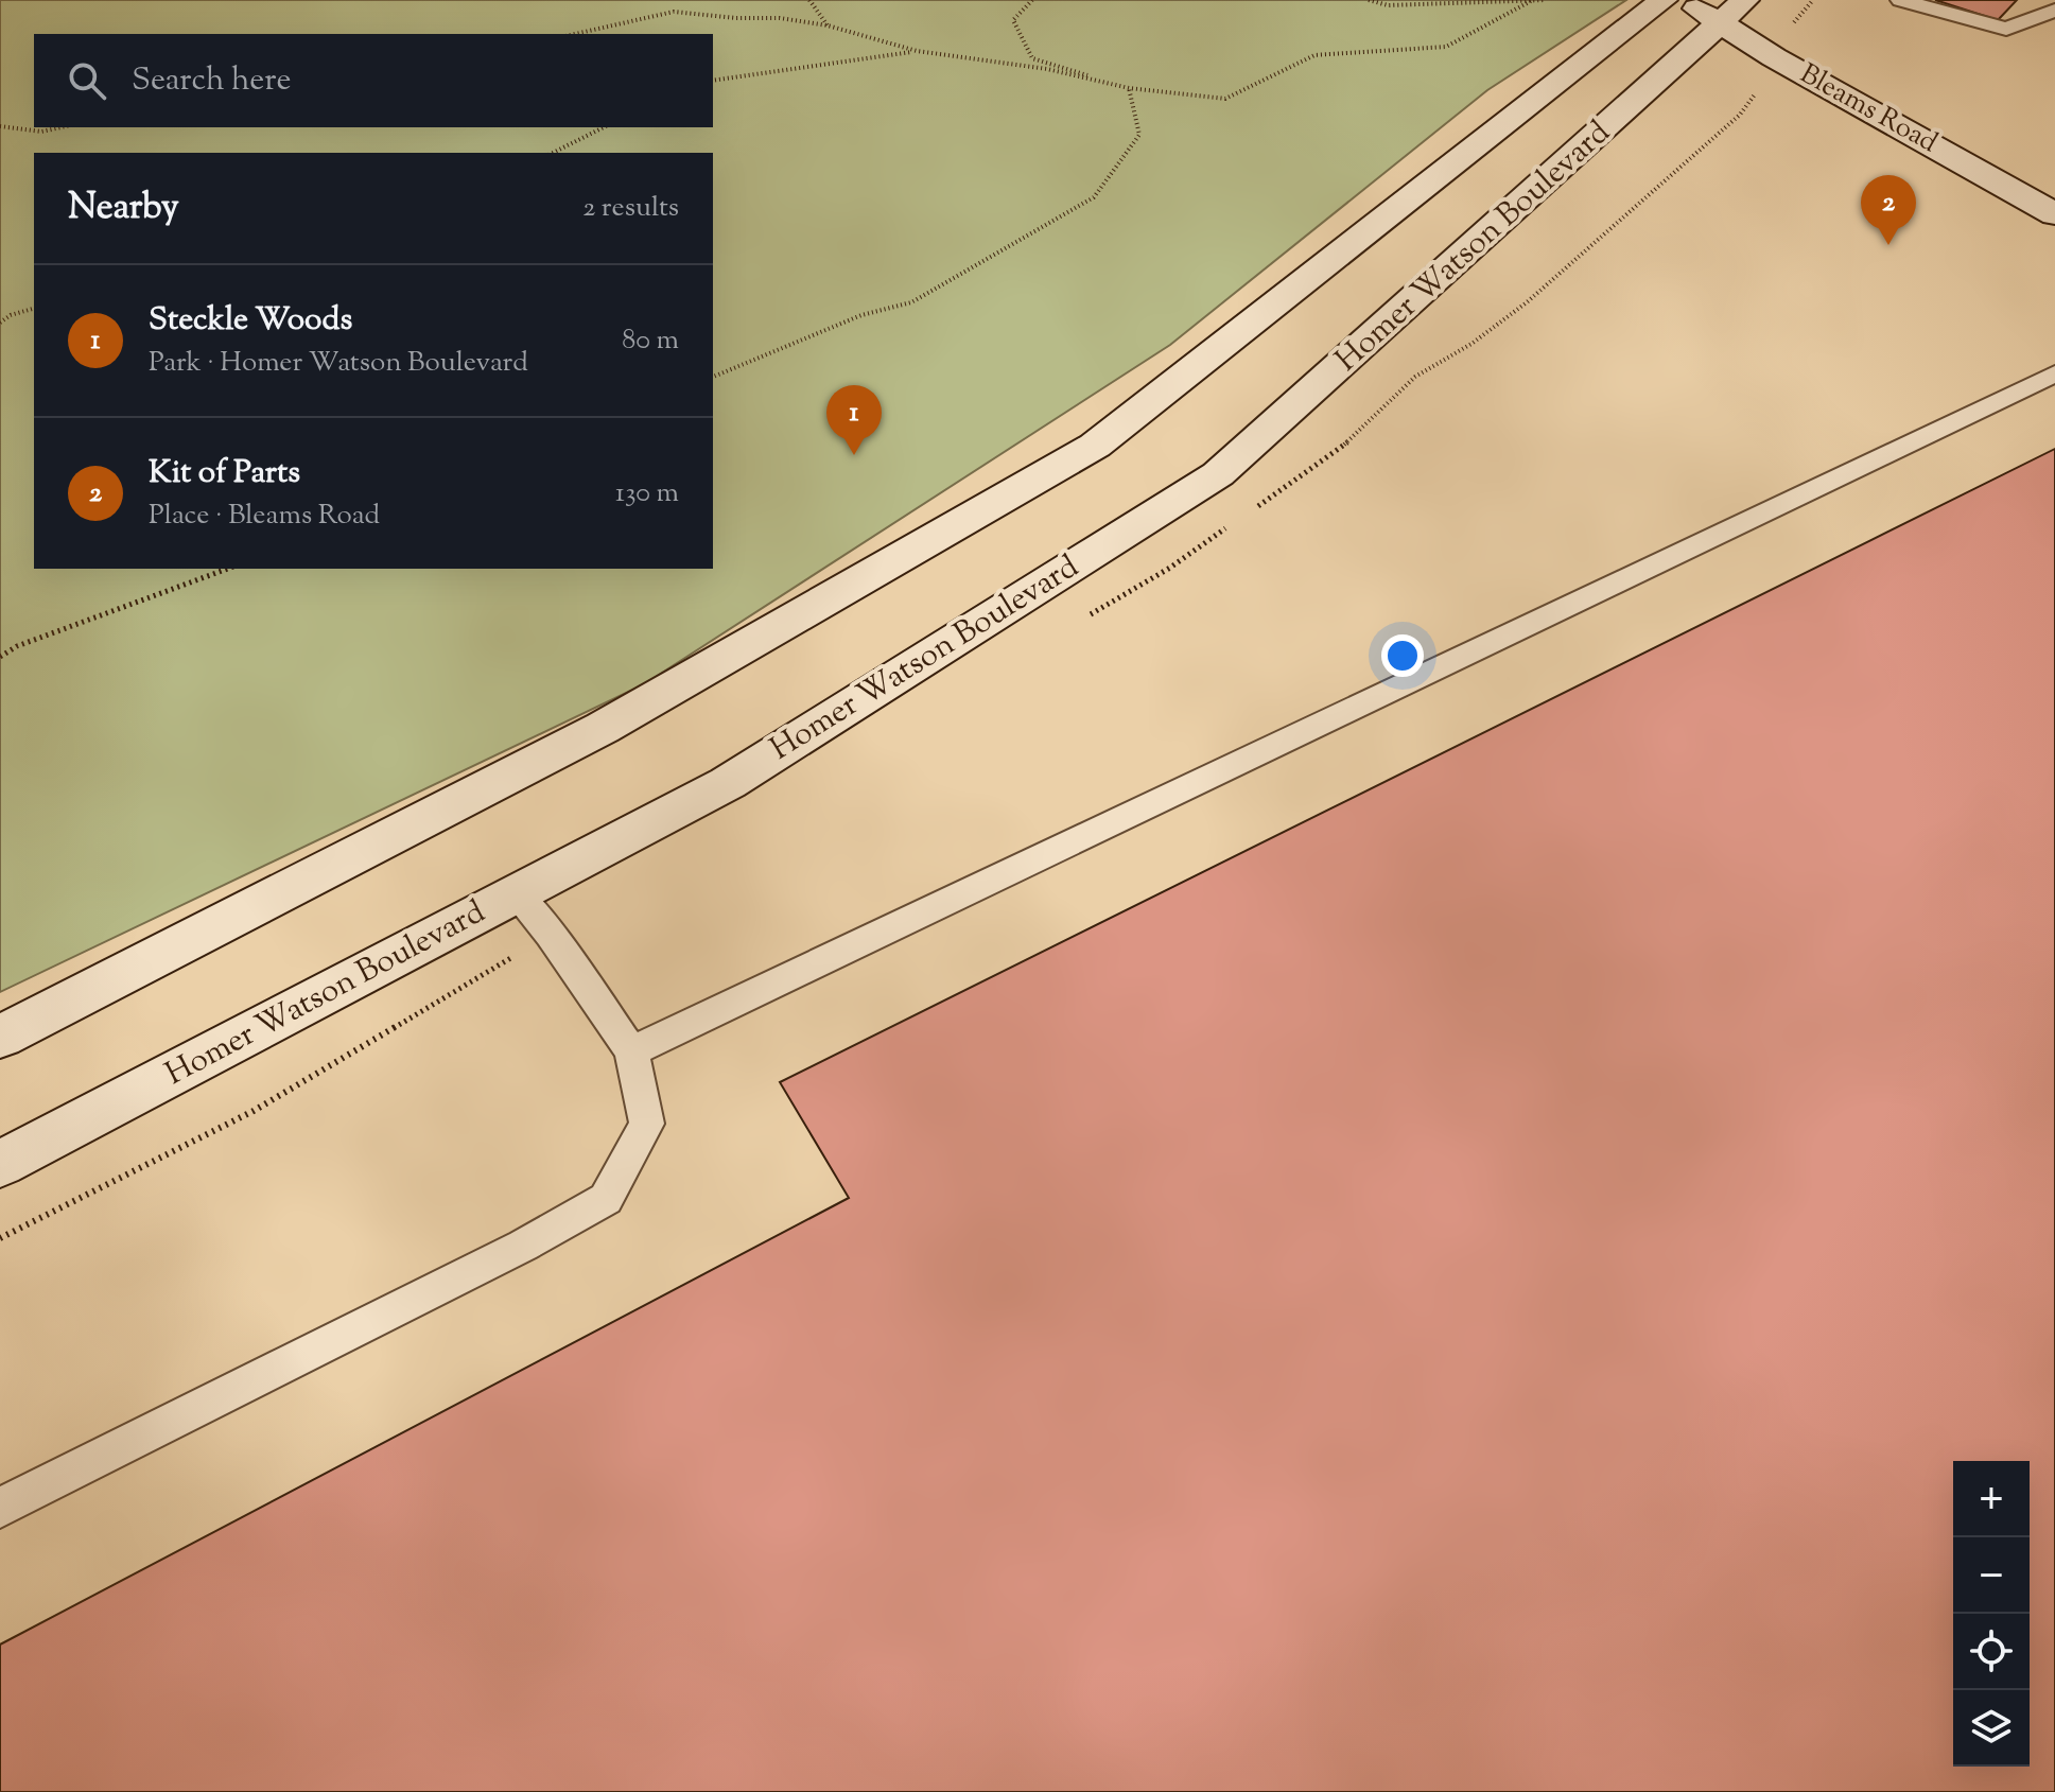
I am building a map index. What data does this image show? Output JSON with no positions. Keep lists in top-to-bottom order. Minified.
{"streets":{"main road":["Bleams Road","Homer Watson Boulevard"]},"crossings":[["Bleams Road","Homer Watson Boulevard"]],"page":{"search":"Search here","heading":["Nearby","2 results"],"pins":["2","1"],"list":[{"mark":"1","name":"Steckle Woods","note":"Park · Homer Watson Boulevard","value":"80 m"},{"mark":"2","name":"Kit of Parts","note":"Place · Bleams Road","value":"130 m"}],"map_buttons":["+","−"]}}
